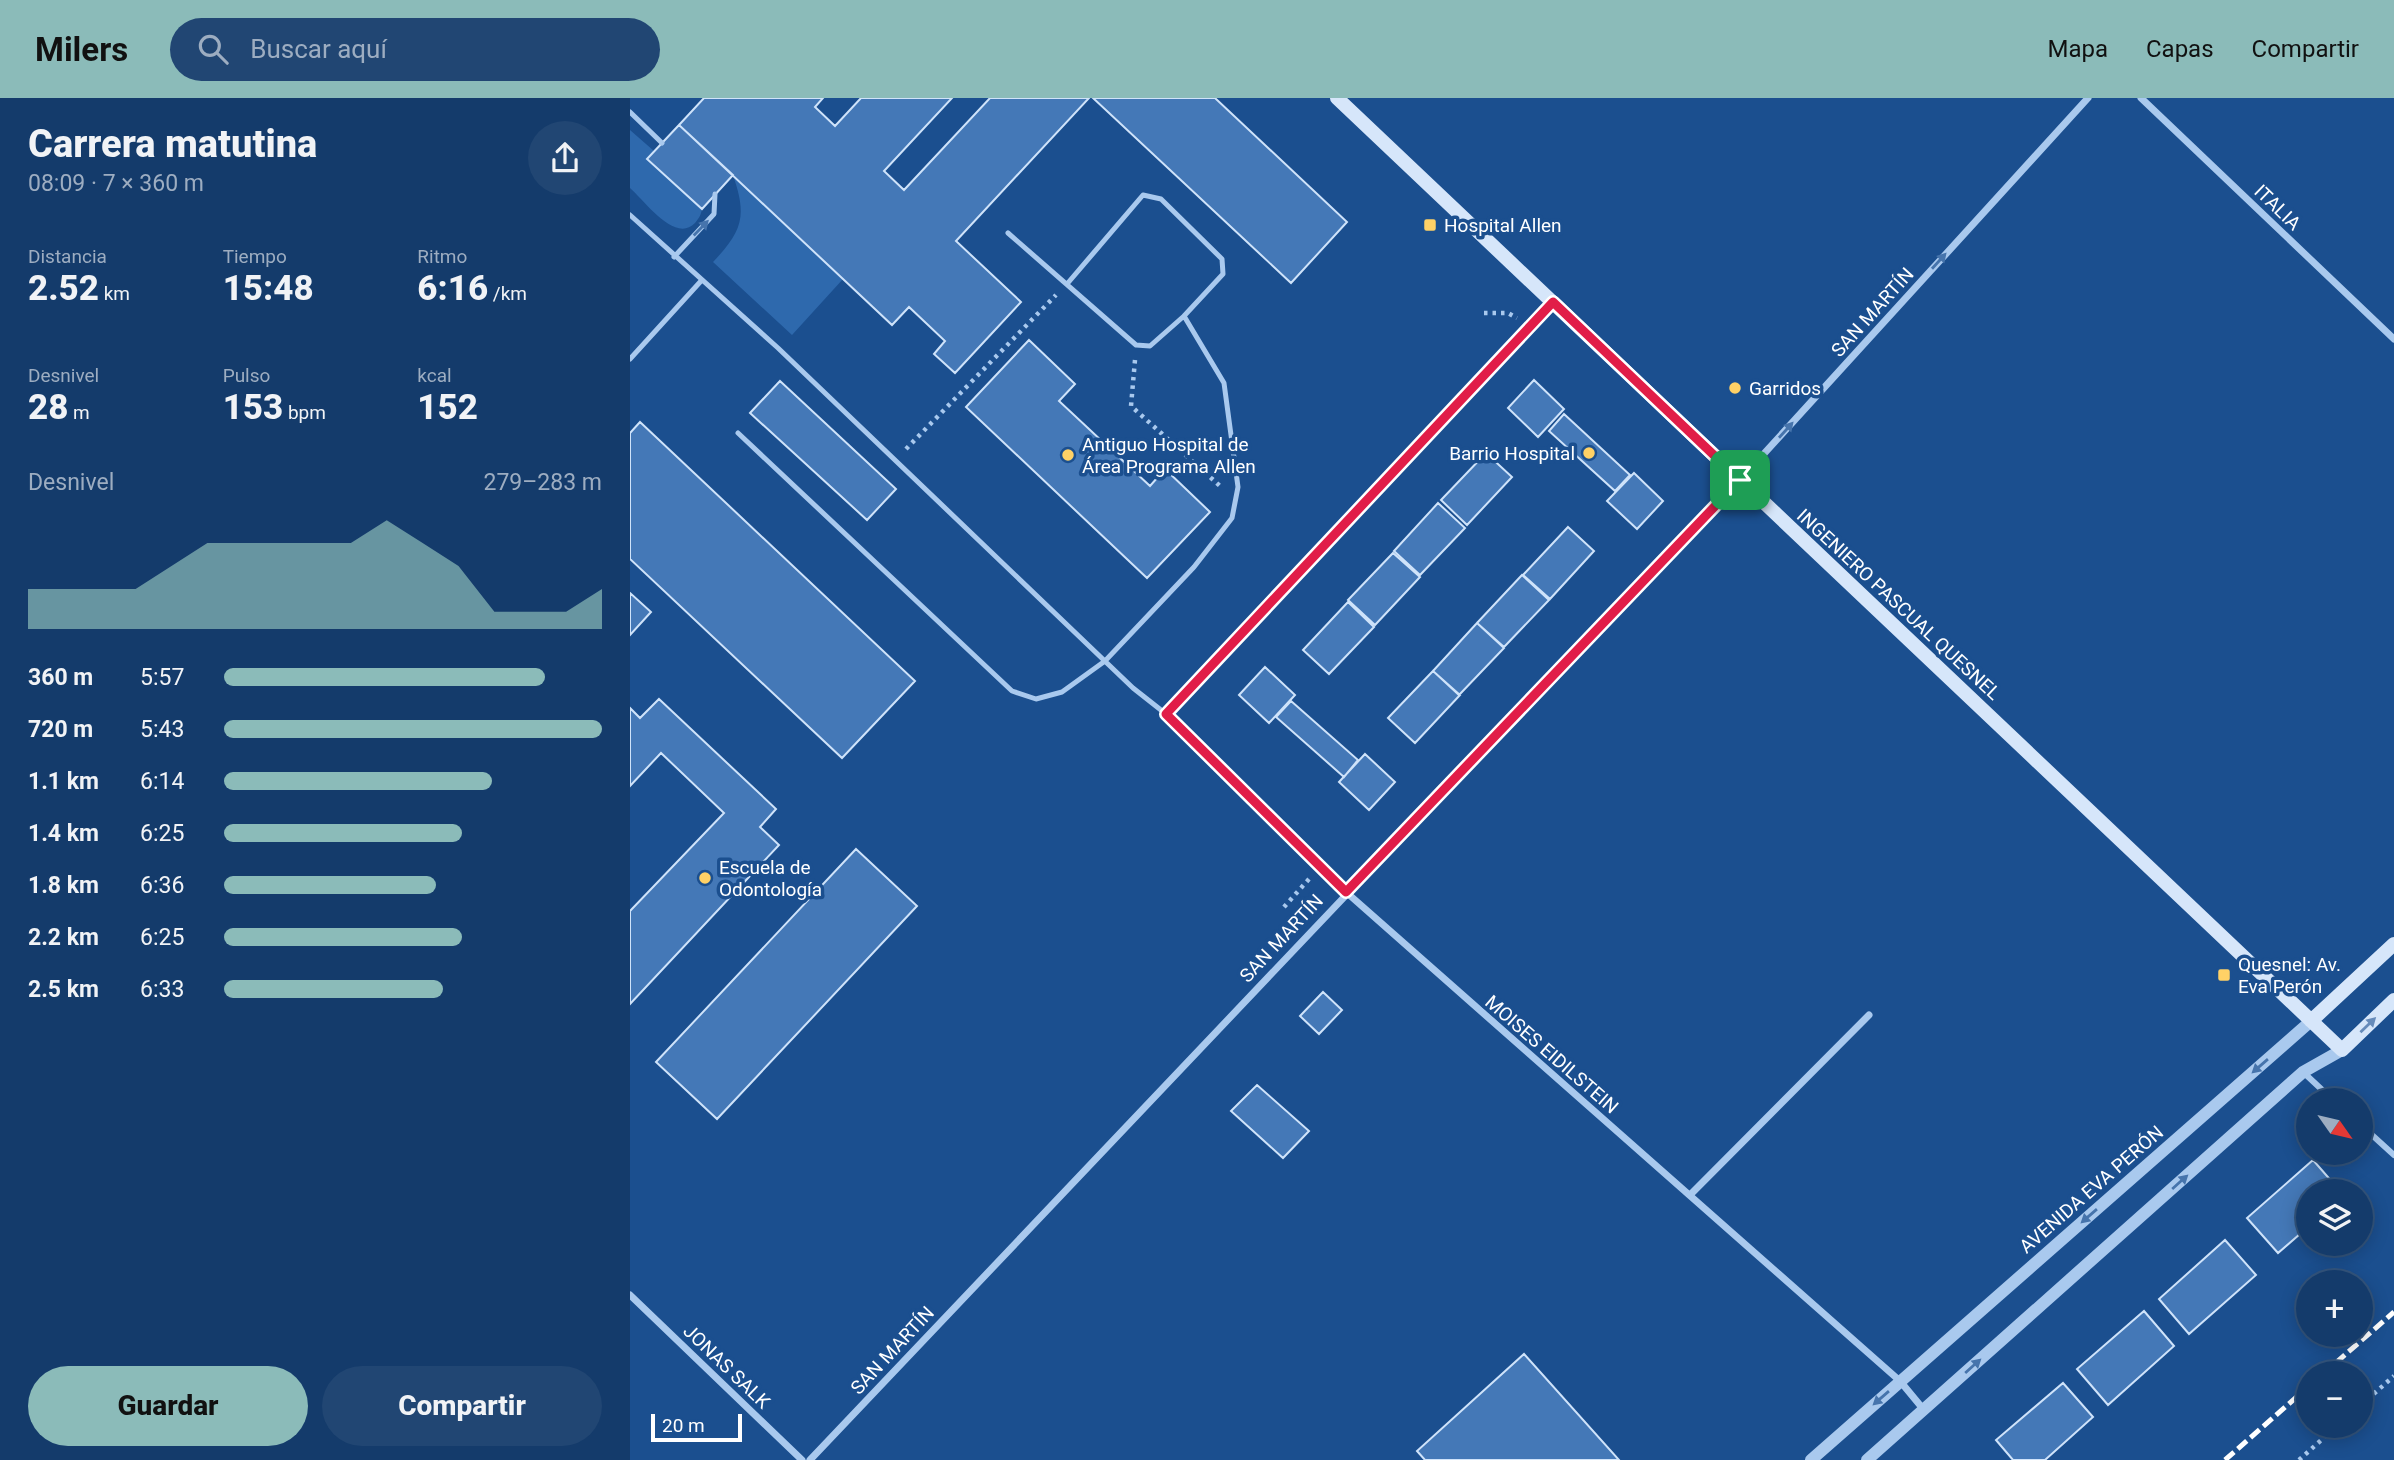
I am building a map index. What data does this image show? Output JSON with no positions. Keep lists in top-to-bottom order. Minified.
{"streets":{"main road":["INGENIERO PASCUAL QUESNEL","AVENIDA EVA PERÓN"],"street":["ITALIA","SAN MARTÍN","MOISES EIDILSTEIN","JONAS SALK"]},"crossings":[["SAN MARTÍN","INGENIERO PASCUAL QUESNEL"],["SAN MARTÍN","MOISES EIDILSTEIN"],["INGENIERO PASCUAL QUESNEL","AVENIDA EVA PERÓN"],["MOISES EIDILSTEIN","AVENIDA EVA PERÓN"]],"one_way":["AVENIDA EVA PERÓN"],"places":{"transit":["Hospital Allen","Quesnel: Av. Eva Perón"],"other":["Garridos","Barrio Hospital","Antiguo Hospital de Área Programa Allen","Escuela de Odontología"]},"scale_bar":"20 m","north":"bottom right","page":{"header":"Milers","search":"Buscar aquí","nav":["Mapa","Capas","Compartir"],"heading":["Carrera matutina","08:09 · 7 × 360 m"],"stats":[["Distancia","2.52 km"],["Tiempo","15:48"],["Ritmo","6:16 /km"],["Desnivel","28 m"],["Pulso","153 bpm"],["kcal","152"]],"chart":["Desnivel","279–283 m"],"list":[{"name":"360 m","note":"5:57"},{"name":"720 m","note":"5:43"},{"name":"1.1 km","note":"6:14"},{"name":"1.4 km","note":"6:25"},{"name":"1.8 km","note":"6:36"},{"name":"2.2 km","note":"6:25"},{"name":"2.5 km","note":"6:33"}],"map_buttons":["+","−"],"buttons":["Guardar","Compartir"],"scale":"20 m"}}
